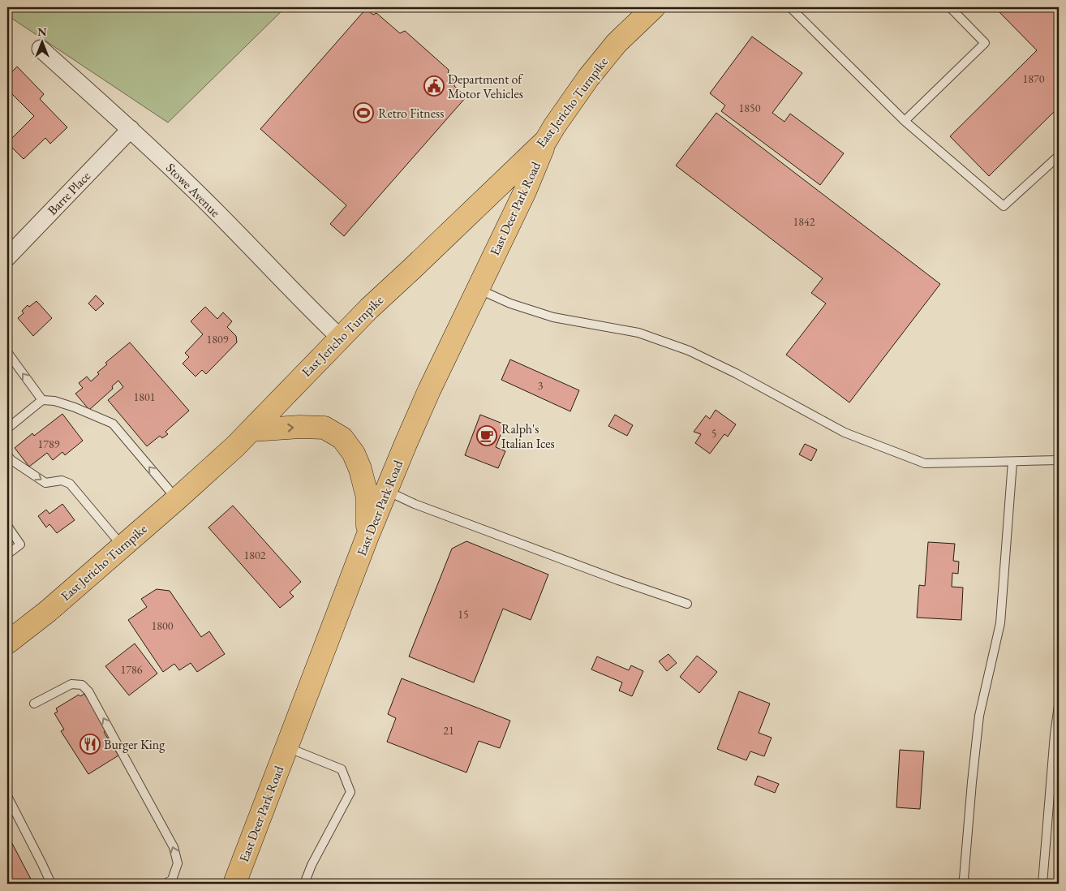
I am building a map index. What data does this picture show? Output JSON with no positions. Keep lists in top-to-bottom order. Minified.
{"streets":{"main road":["East Jericho Turnpike","East Deer Park Road"],"street":["Stowe Avenue","Barre Place"]},"crossings":[["East Jericho Turnpike","Stowe Avenue"],["East Jericho Turnpike","East Deer Park Road"],["Stowe Avenue","Barre Place"]],"places":{"public building":["Department of Motor Vehicles"],"sports":["Retro Fitness"],"cafe":["Ralph's Italian Ices"],"restaurant":["Burger King"]},"house_numbers":["1870","1850","1842","1809","3","1801","5","1789","1802","15","1800","1786","21"],"north":"top"}
